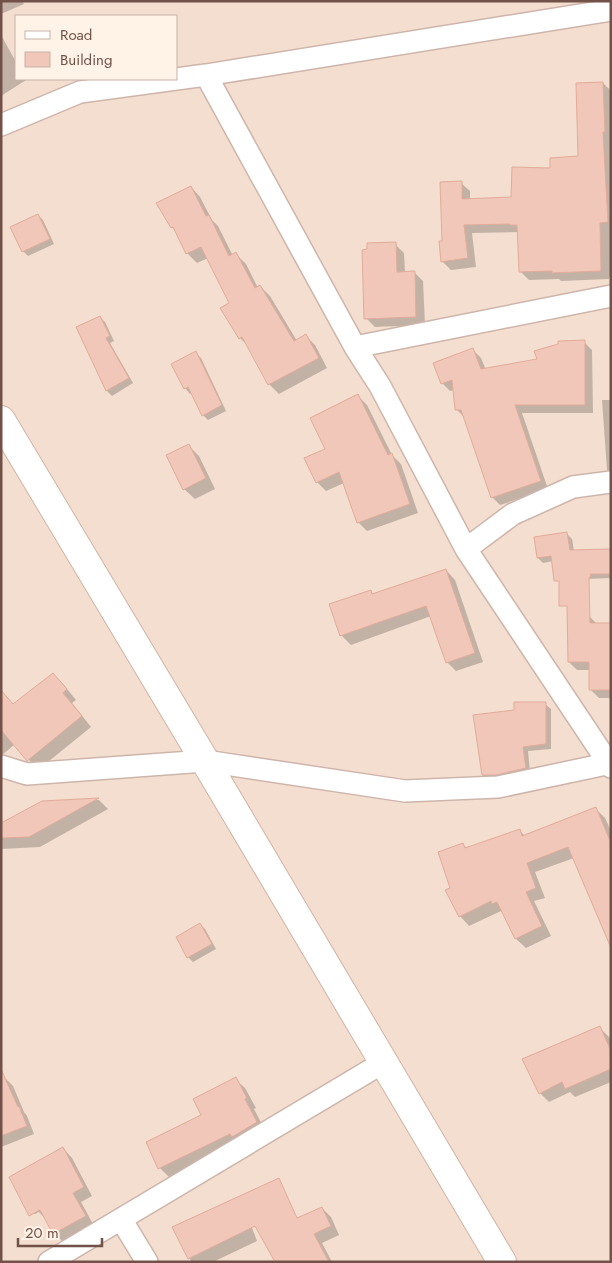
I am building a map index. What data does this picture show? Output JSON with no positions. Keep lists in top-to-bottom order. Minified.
{"legend":["Road","Building"],"scale_bar":"20 m"}
